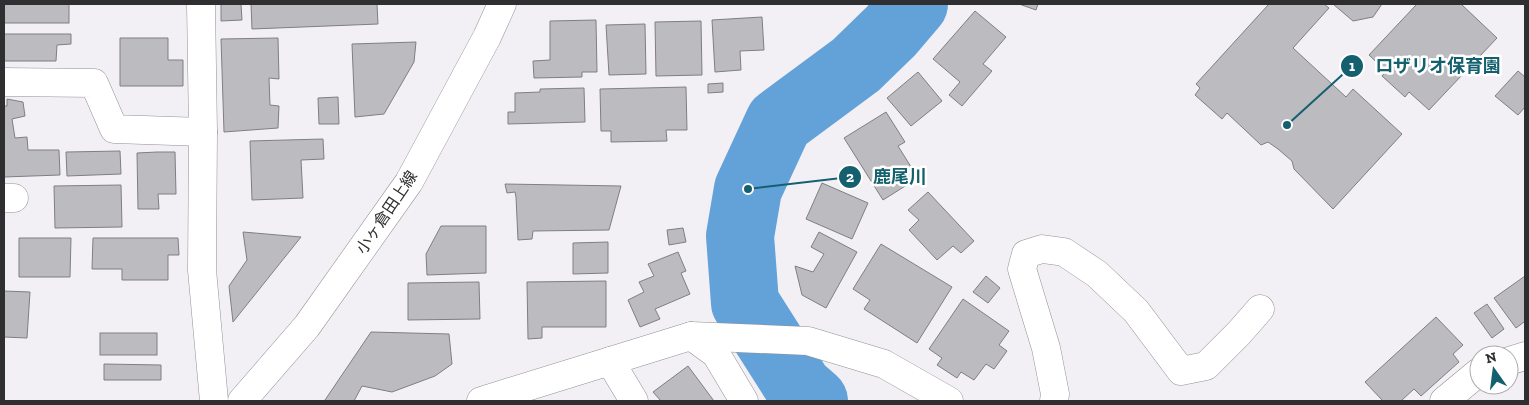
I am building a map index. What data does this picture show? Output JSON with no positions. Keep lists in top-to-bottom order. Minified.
{"streets":{"street":["小ヶ倉田上線"]},"places":["ロザリオ保育園","鹿尾川"],"north":"top"}
